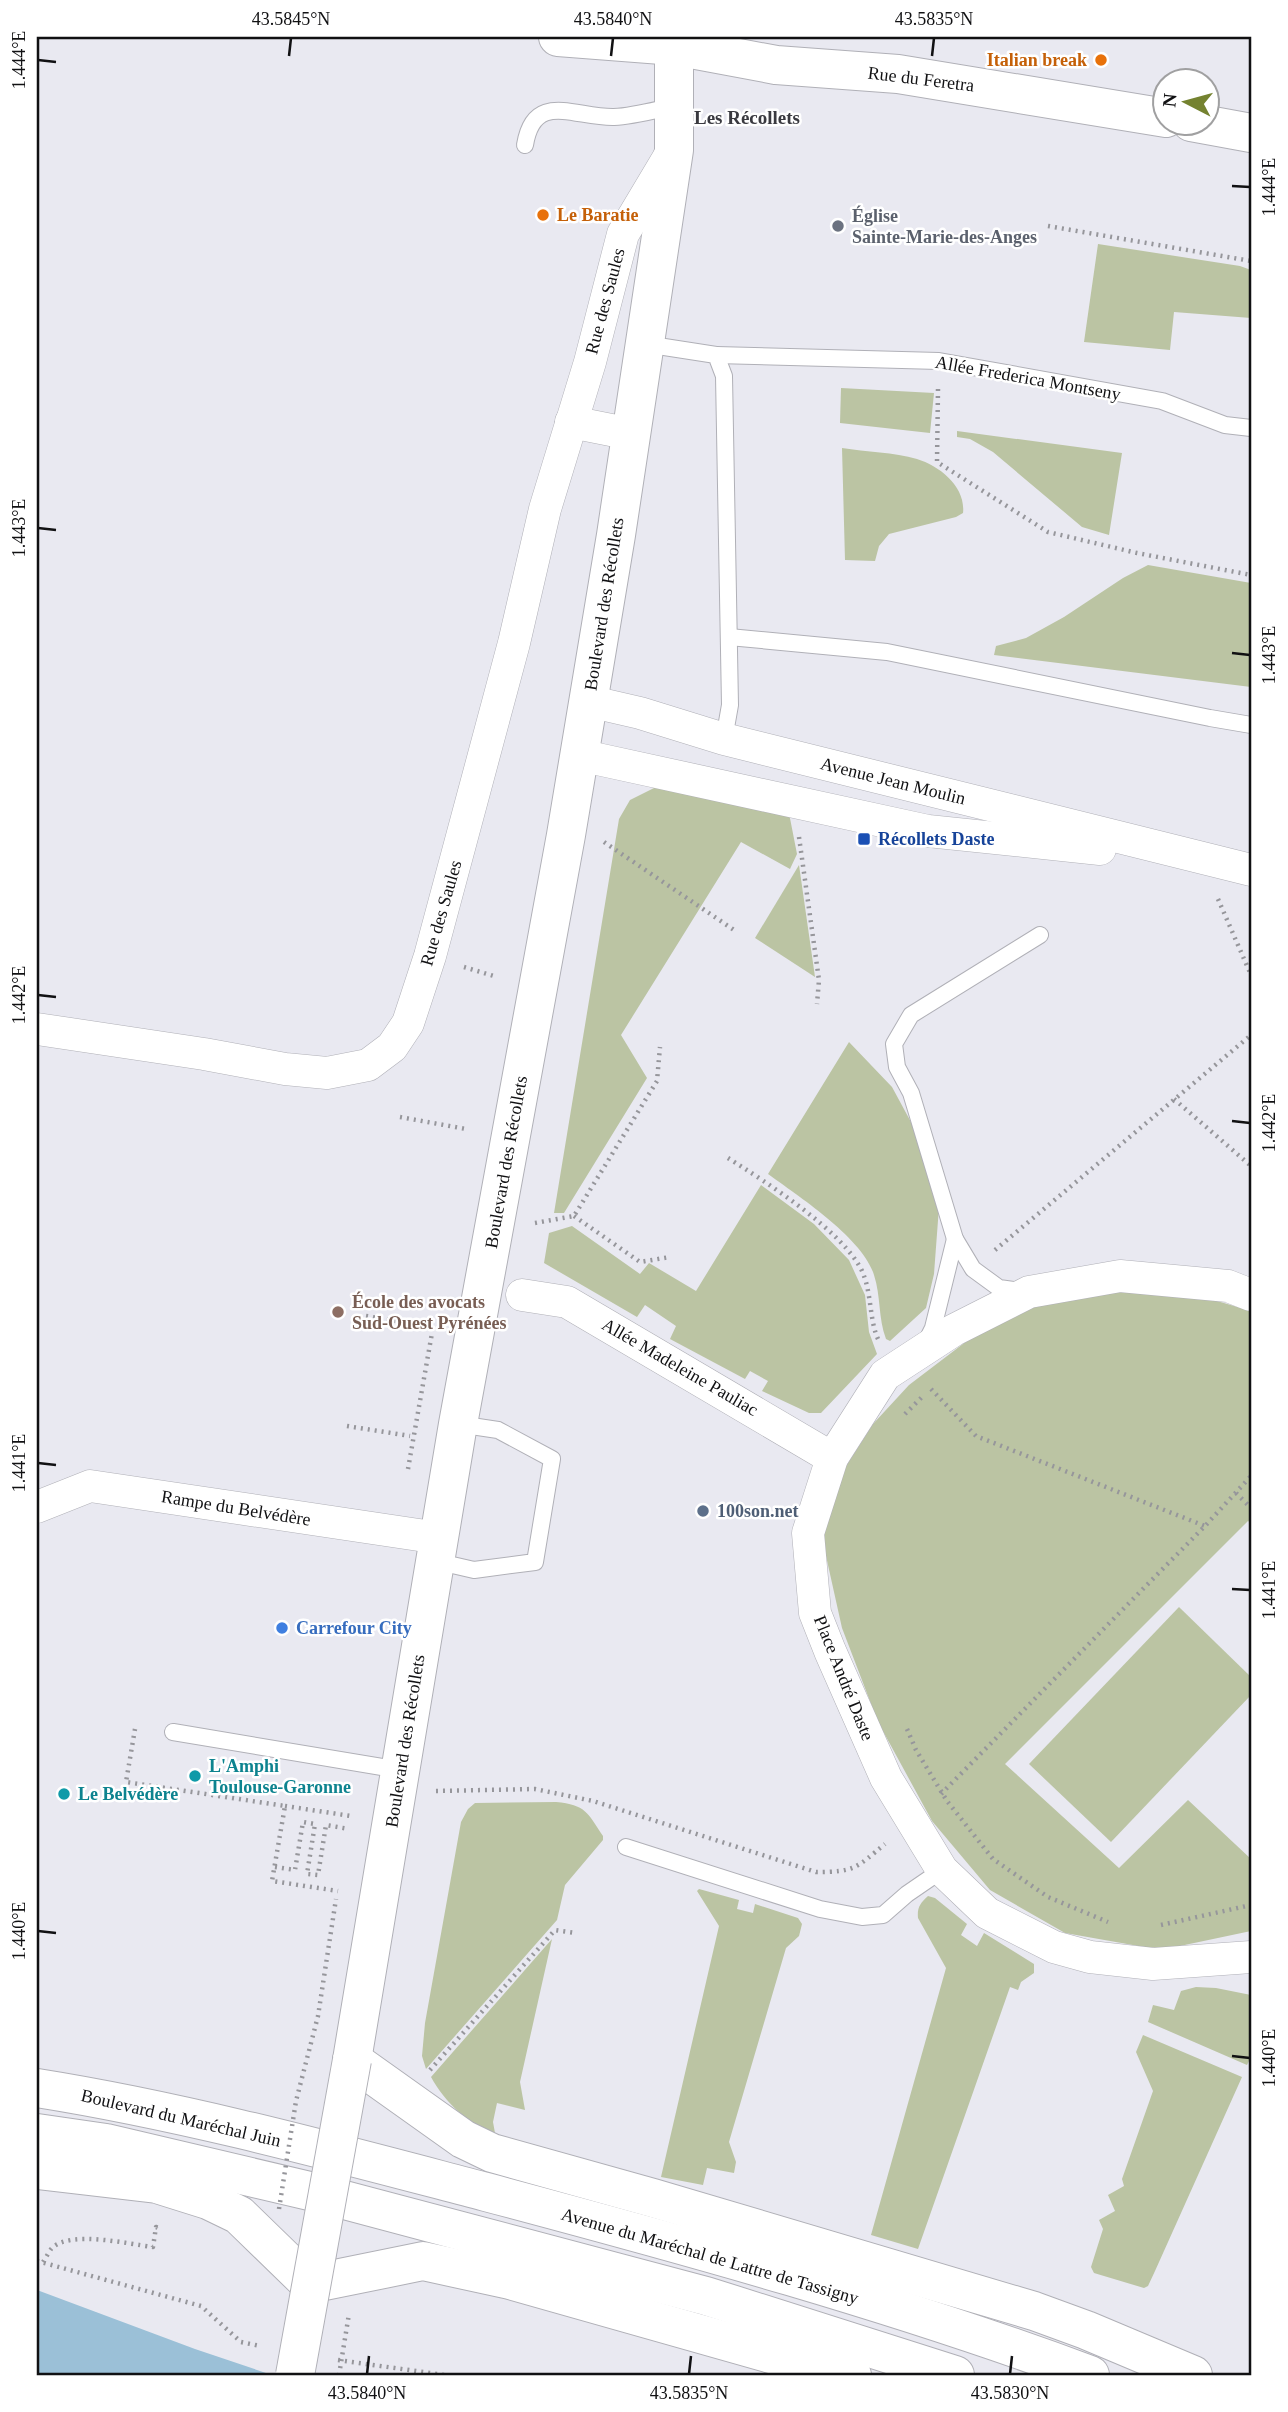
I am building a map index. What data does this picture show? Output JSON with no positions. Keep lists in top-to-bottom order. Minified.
{"streets":{"main road":["Rue du Feretra","Boulevard des Récollets","Boulevard du Maréchal Juin","Avenue du Maréchal de Lattre de Tassigny"],"street":["Rue des Saules","Avenue Jean Moulin","Allée Madeleine Pauliac","Rampe du Belvédère","Place André Daste"],"lane":["Allée Frederica Montseny"]},"crossings":[["Rue du Feretra","Boulevard des Récollets"],["Rue des Saules","Boulevard des Récollets"],["Allée Frederica Montseny","Boulevard des Récollets"],["Boulevard des Récollets","Avenue Jean Moulin"],["Boulevard des Récollets","Rampe du Belvédère"],["Allée Madeleine Pauliac","Place André Daste"],["Boulevard du Maréchal Juin","Avenue du Maréchal de Lattre de Tassigny"]],"districts":["Les Récollets"],"places":{"other":["Italian break","Le Baratie","Église Sainte-Marie-des-Anges","École des avocats Sud-Ouest Pyrénées","100son.net","Carrefour City","L'Amphi Toulouse-Garonne","Le Belvédère"],"transit":["Récollets Daste"]},"north":"left","coordinates":["43.5845°N","43.5840°N","43.5835°N","1.444°E","1.443°E","1.442°E","1.441°E","1.440°E","43.5830°N"]}
